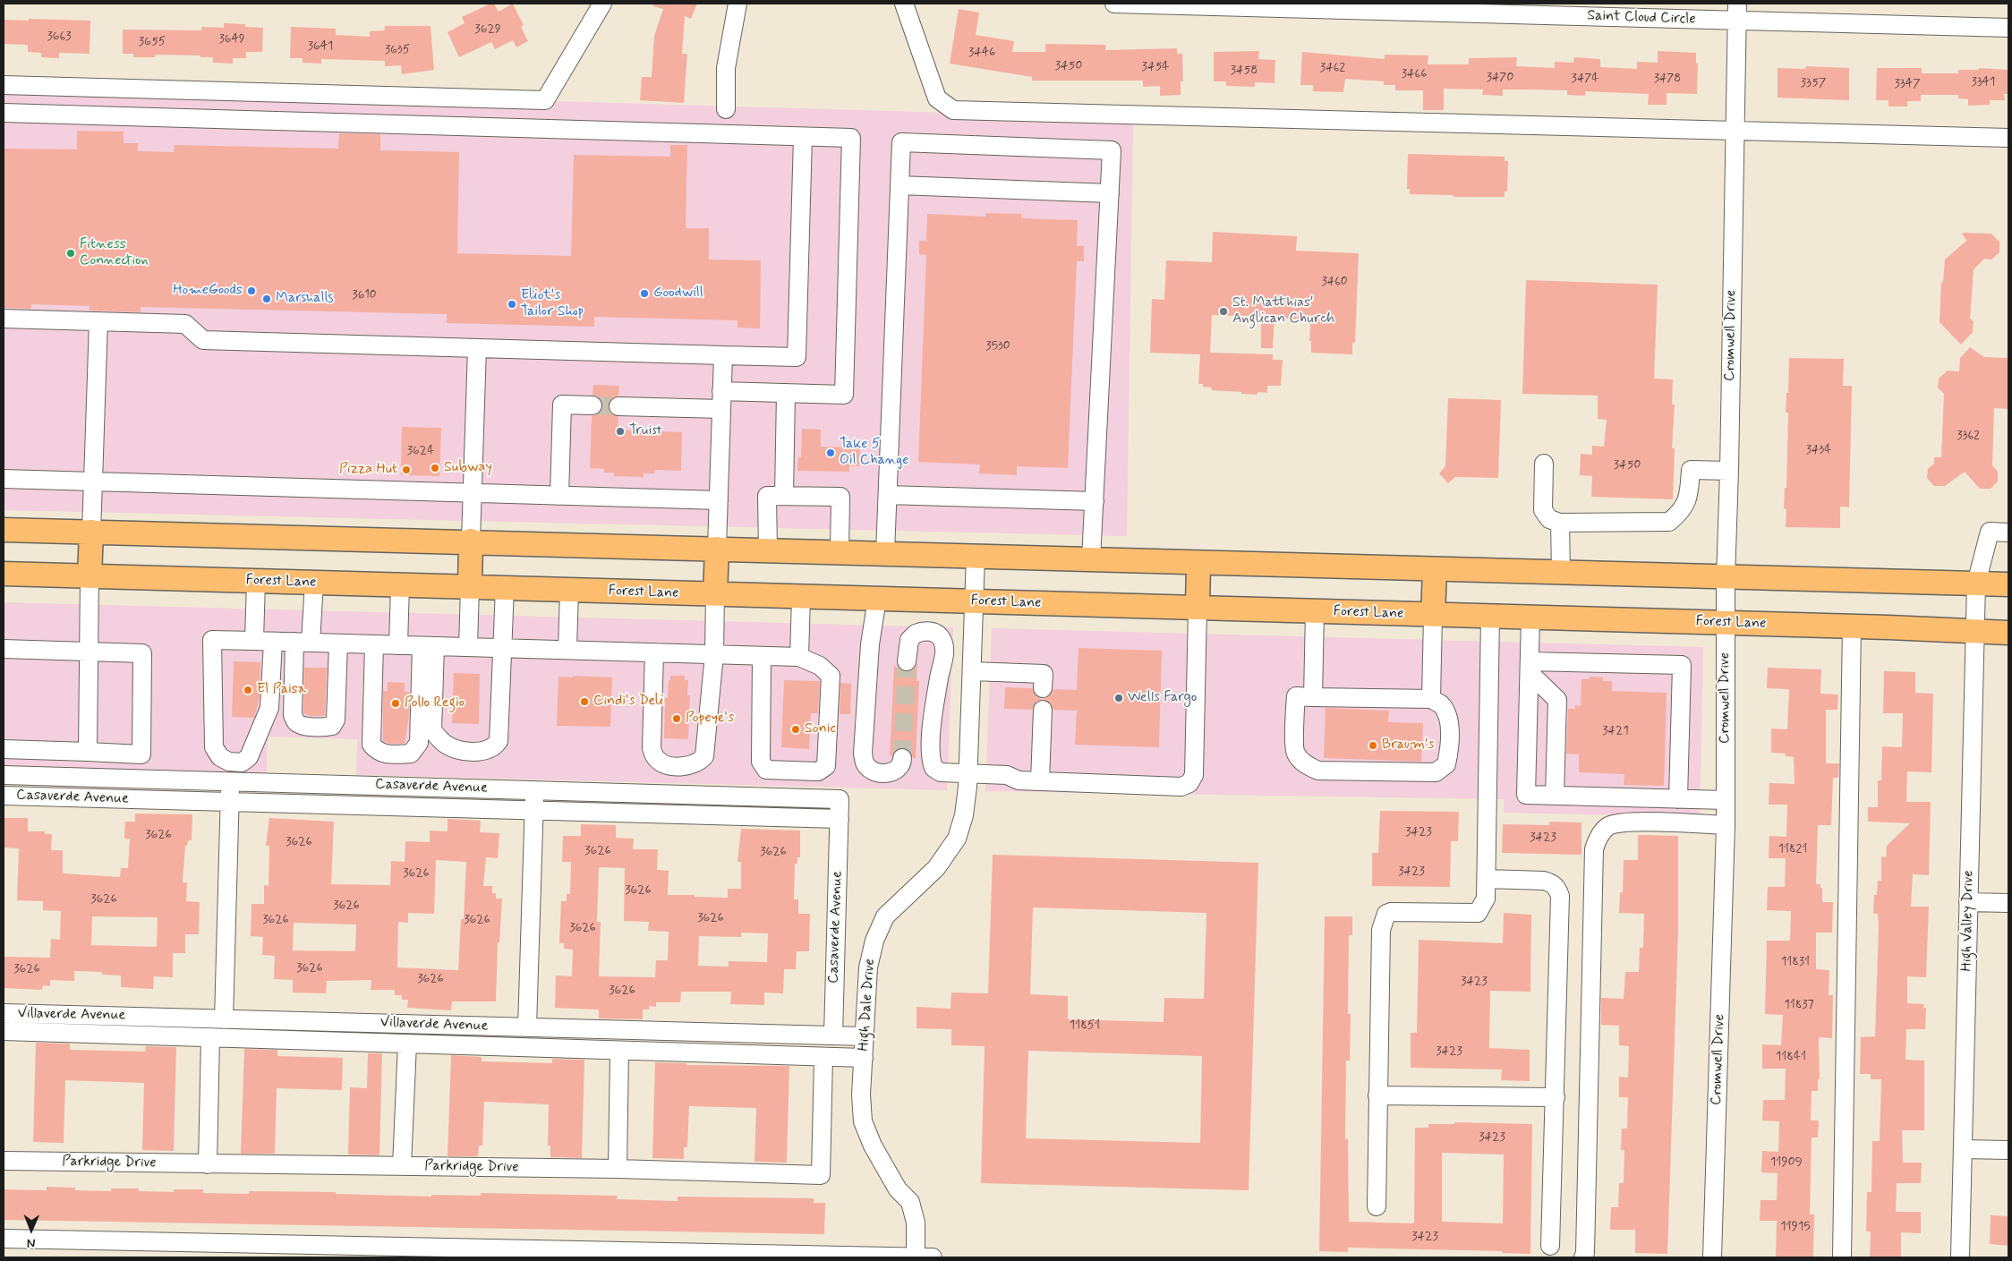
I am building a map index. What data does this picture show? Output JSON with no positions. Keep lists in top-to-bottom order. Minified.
{"streets":{"main road":["Forest Lane"],"street":["Saint Cloud Circle","Cromwell Drive","Casaverde Avenue","High Valley Drive","High Dale Drive","Villaverde Avenue","Parkridge Drive"]},"crossings":[["Saint Cloud Circle","Cromwell Drive"],["Cromwell Drive","Forest Lane"],["Forest Lane","High Valley Drive"],["Forest Lane","High Dale Drive"],["Casaverde Avenue","Villaverde Avenue"],["High Dale Drive","Villaverde Avenue"]],"places":["Fitness Connection","HomeGoods","Goodwill","Marshalls","Eliot's Tailor Shop","St. Matthias' Anglican Church","Truist","Take 5 Oil Change","Subway","Pizza Hut","El Paisa","Wells Fargo","Cindi's Deli","Pollo Regio","Popeye's","Sonic","Braum's"],"house_numbers":["3629","3663","3649","3655","3641","3635","3446","3450","3454","3462","3458","3466","3470","3474","3478","3341","3357","3347","3460","3610","3530","3362","3434","3624","3450","3421","3423","3626","3423","3626","11821","3626","3626","3423","3626","3626","3626","3626","3626","3626","3626","3626","11831","3626","3626","3626","3423","3626","11837","11851","3423","11841","3423","11909","11915","3423"],"north":"bottom"}
